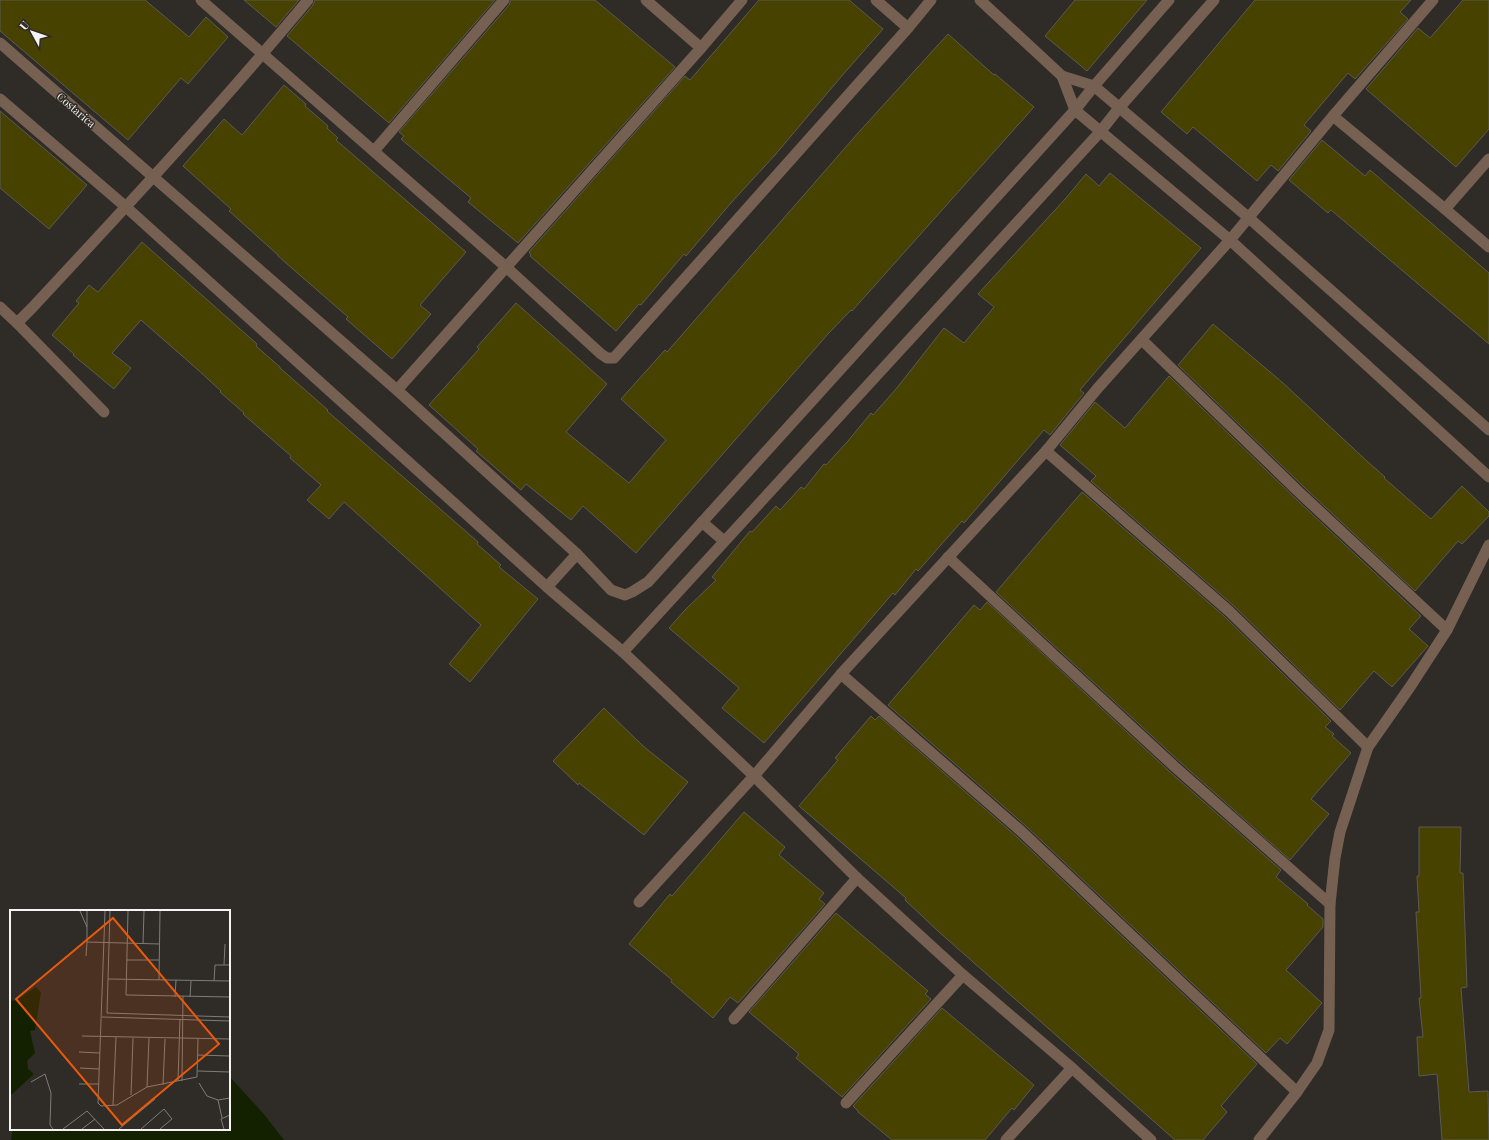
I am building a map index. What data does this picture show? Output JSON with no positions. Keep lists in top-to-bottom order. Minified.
{"streets":{"street":["Costarica"]},"north":"top left"}
